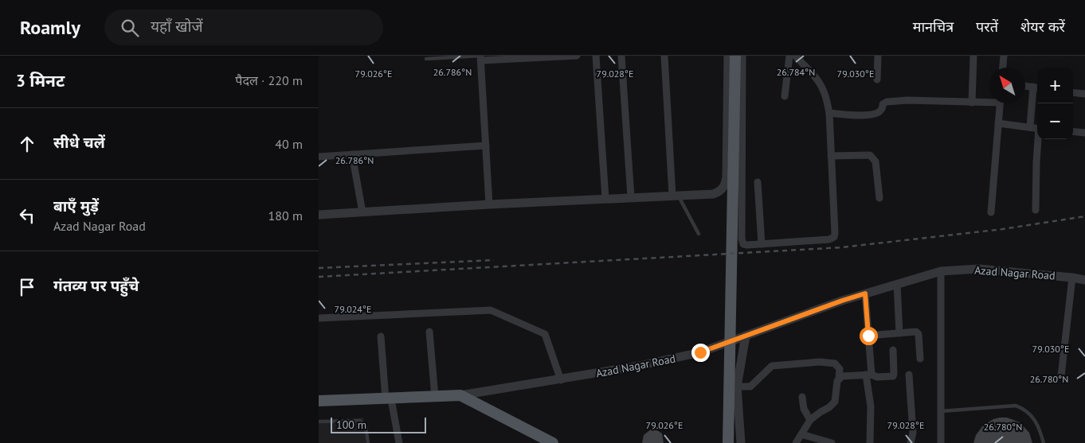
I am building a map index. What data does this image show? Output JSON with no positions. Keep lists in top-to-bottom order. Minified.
{"streets":{"street":["Azad Nagar Road"]},"scale_bar":"100 m","north":"top left","page":{"header":"Roamly","search":"यहाँ खोजें","nav":["मानचित्र","परतें","शेयर करें"],"heading":["3 मिनट","पैदल · 220 m"],"map_buttons":["+","−"],"list":[["सीधे चलें","40 m"],["बाएँ मुड़ें","Azad Nagar Road","180 m"],"गंतव्य पर पहुँचे"],"scale":"100 m"},"coordinates":["26.786°N","26.784°N","79.026°E","79.028°E","79.030°E","79.024°E","26.780°N"]}
